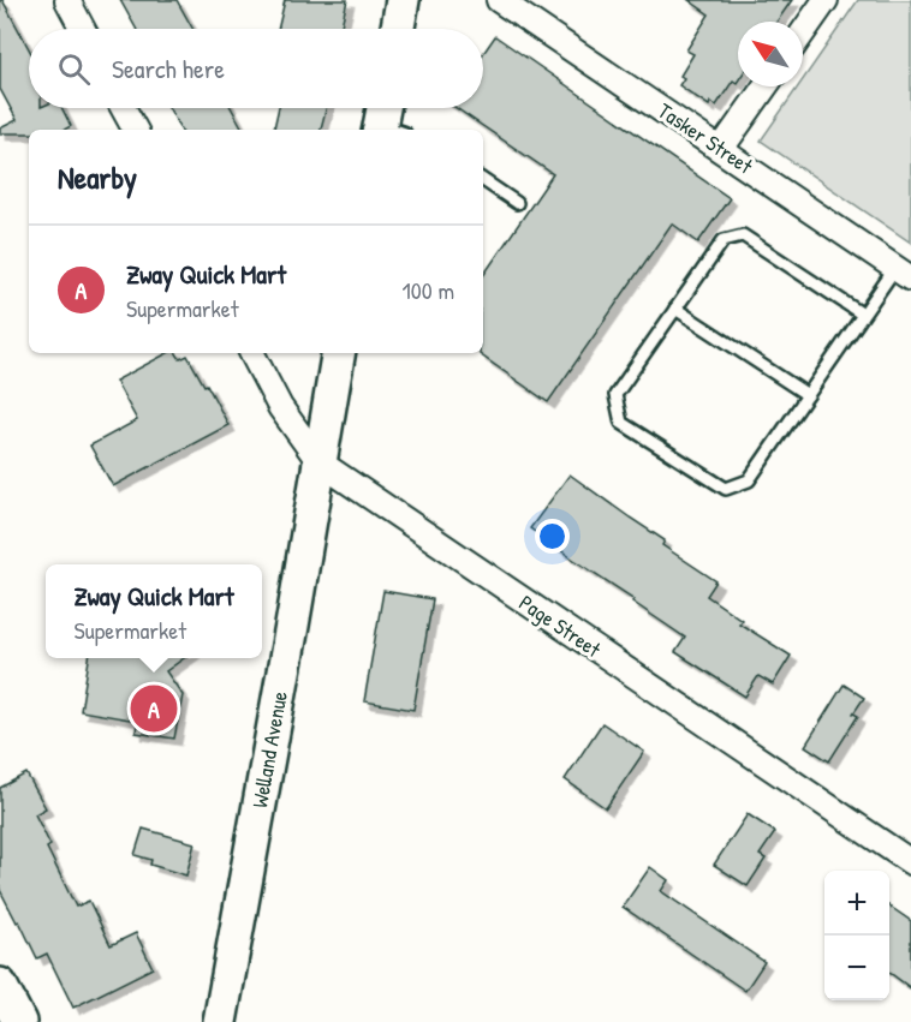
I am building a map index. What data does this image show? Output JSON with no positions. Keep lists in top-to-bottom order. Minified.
{"streets":{"main road":["Welland Avenue"],"street":["Tasker Street","Page Street"]},"crossings":[["Page Street","Welland Avenue"]],"north":"top left","page":{"search":"Search here","heading":"Nearby","list":[{"mark":"A","name":"Zway Quick Mart","note":"Supermarket","value":"100 m"}],"popup":["Zway Quick Mart","Supermarket"],"pins":"A","map_buttons":["+","−"]}}
